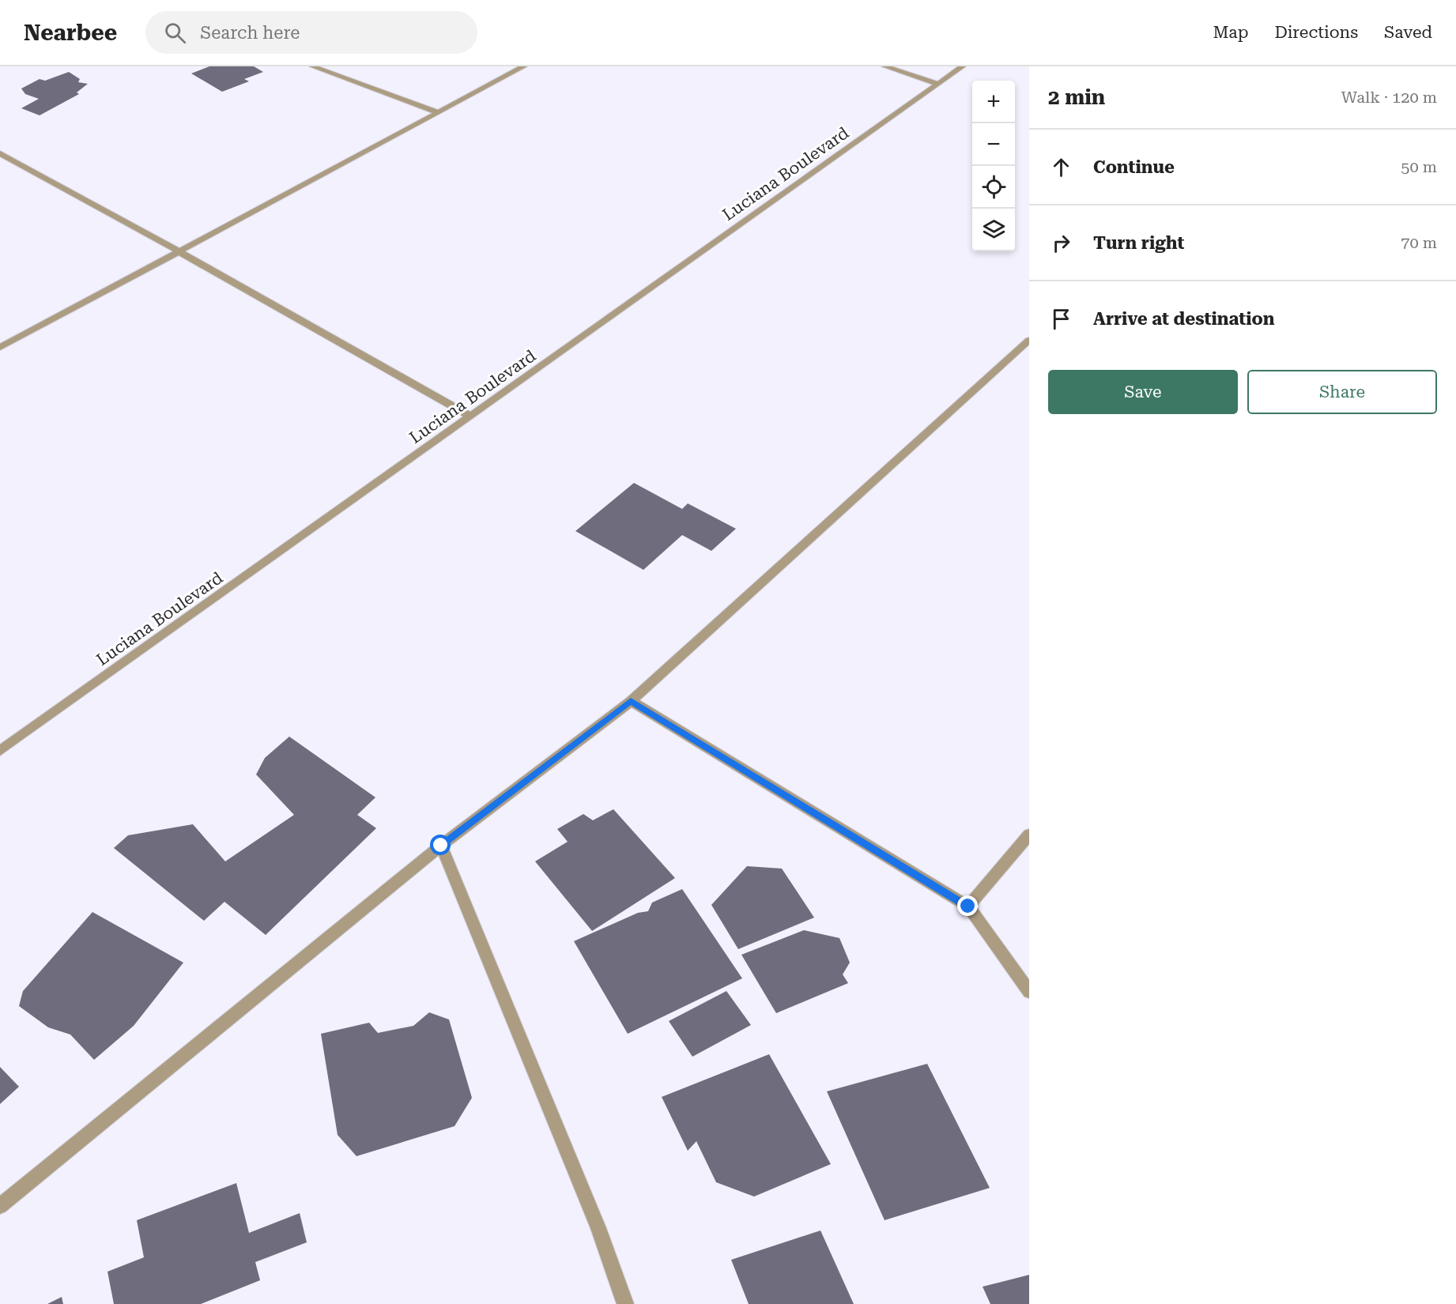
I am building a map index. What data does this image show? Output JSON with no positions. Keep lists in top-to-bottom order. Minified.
{"streets":{"street":["Luciana Boulevard"]},"page":{"header":"Nearbee","search":"Search here","nav":["Map","Directions","Saved"],"heading":["2 min","Walk · 120 m"],"map_buttons":["+","−"],"list":[["Continue","50 m"],["Turn right","70 m"],"Arrive at destination"],"buttons":["Save","Share"]}}
